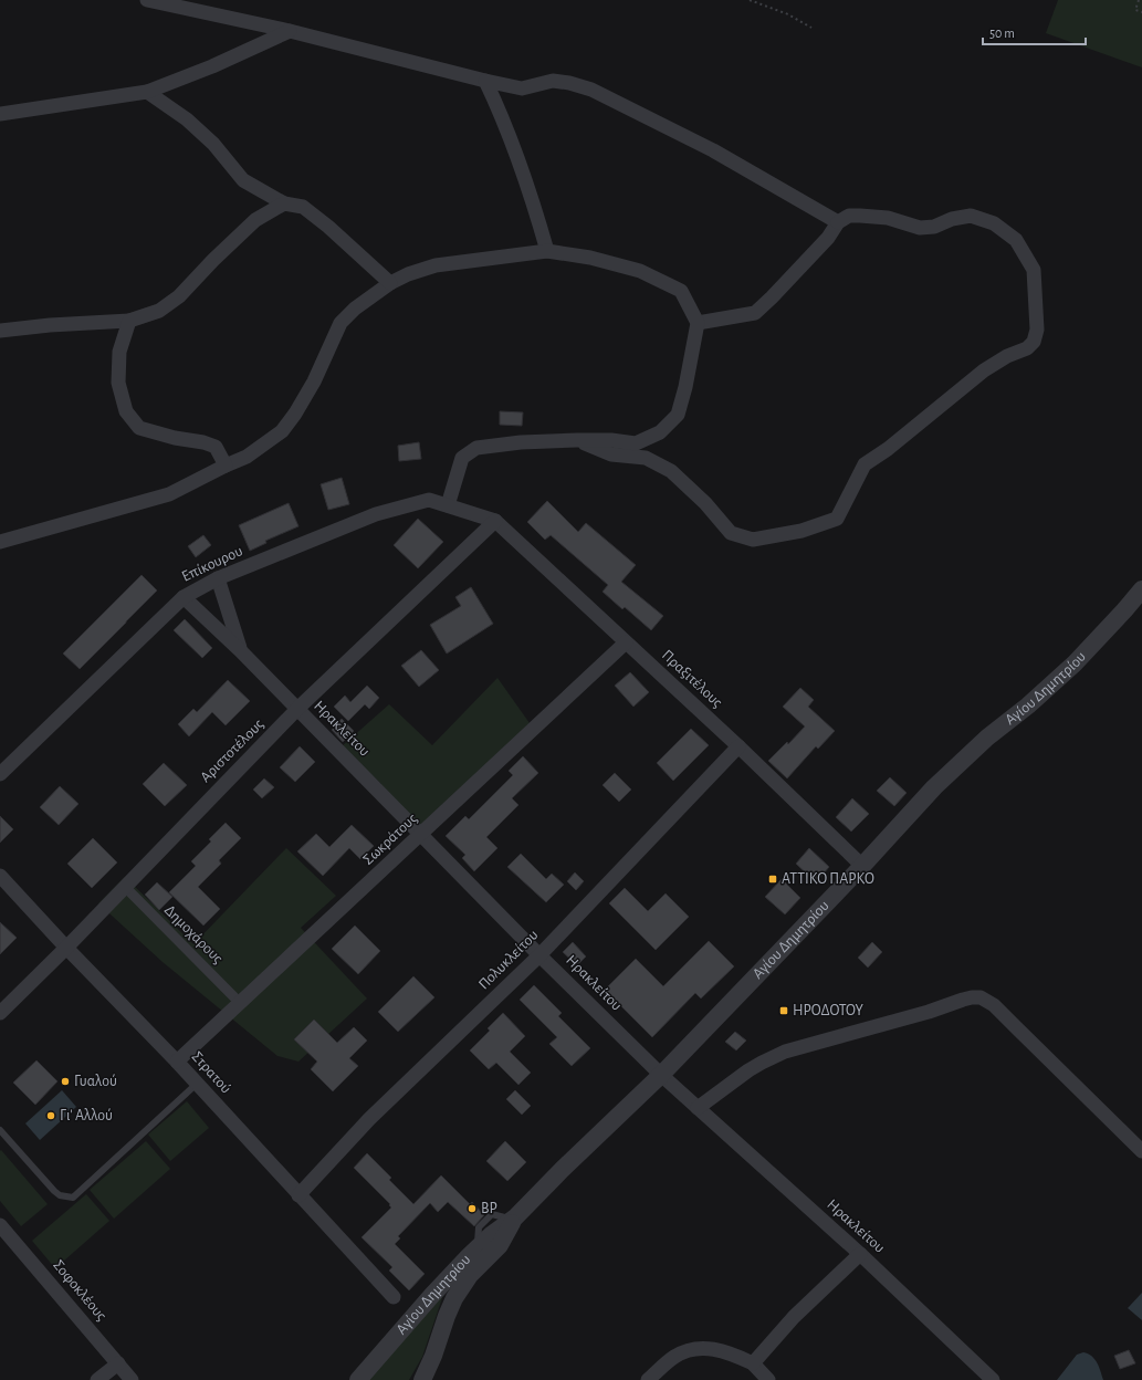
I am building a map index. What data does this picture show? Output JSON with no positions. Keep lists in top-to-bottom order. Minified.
{"streets":{"street":["Επίκουρου","Πραξιτέλους","Αγίου Δημητρίου","Ηρακλείτου","Αριστοτέλους","Σωκράτους","Δημοχάρους","Πολυκλείτου","Στρατού","Σοφοκλέους"]},"crossings":[["Επίκουρου","Πραξιτέλους"],["Επίκουρου","Ηρακλείτου"],["Επίκουρου","Αριστοτέλους"],["Πραξιτέλους","Αγίου Δημητρίου"],["Πραξιτέλους","Αριστοτέλους"],["Πραξιτέλους","Σωκράτους"],["Πραξιτέλους","Πολυκλείτου"],["Αγίου Δημητρίου","Ηρακλείτου"],["Ηρακλείτου","Αριστοτέλους"],["Ηρακλείτου","Σωκράτους"],["Ηρακλείτου","Πολυκλείτου"],["Αριστοτέλους","Δημοχάρους"],["Αριστοτέλους","Στρατού"],["Σωκράτους","Δημοχάρους"],["Σωκράτους","Στρατού"],["Πολυκλείτου","Στρατού"]],"places":{"transit":["ΑΤΤΙΚΟ ΠΑΡΚΟ","ΗΡΟΔΟΤΟΥ"],"other":["Γυαλού","Γι' Αλλού","BP"]},"scale_bar":"50 m"}
